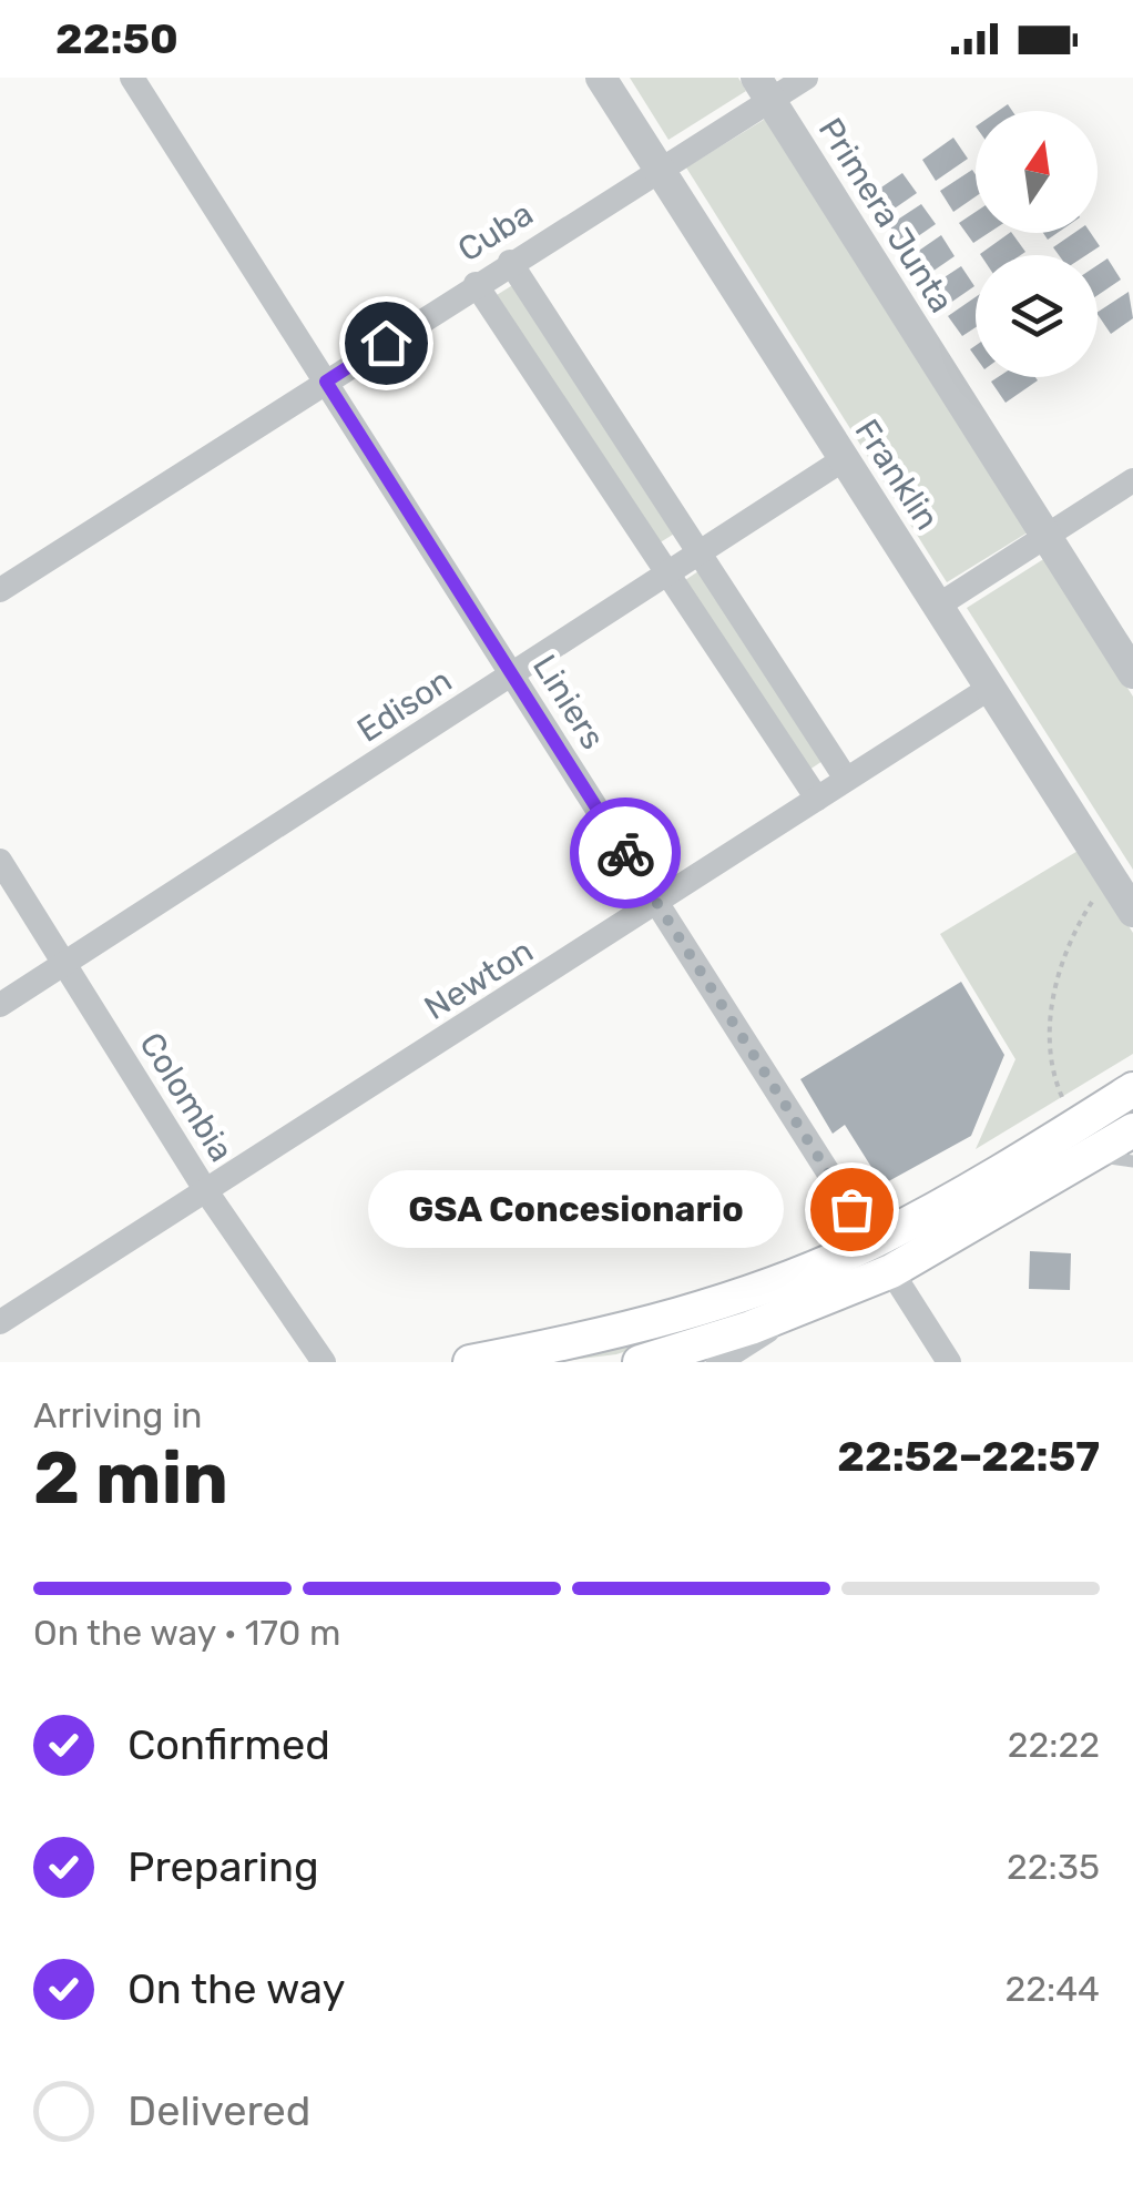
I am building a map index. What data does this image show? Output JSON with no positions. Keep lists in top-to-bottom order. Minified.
{"streets":{"street":["Primera Junta","Cuba","Franklin","Liniers","Edison","Newton","Colombia"]},"crossings":[["Primera Junta","Cuba"],["Cuba","Franklin"],["Cuba","Liniers"],["Franklin","Edison"],["Franklin","Newton"],["Liniers","Edison"],["Liniers","Newton"],["Edison","Colombia"],["Newton","Colombia"]],"places":["GSA Concesionario"],"north":"top","page":{"status":"22:50","bubble":"GSA Concesionario","heading":["2 min","Arriving in","22:52–22:57"],"bar":"On the way · 170 m","list":[["Confirmed","22:22"],["Preparing","22:35"],["On the way","22:44"],"Delivered"]}}
